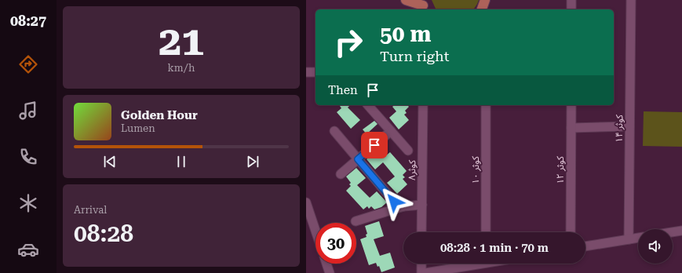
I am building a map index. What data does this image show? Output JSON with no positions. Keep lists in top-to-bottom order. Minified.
{"streets":{"street":["کوثر ۱۴","کوثر۸","کوثر ۱۰","کوثر ۱۲"]},"page":{"tabs":"08:27","tile":[["21","km/h"],["Arrival","08:28"]],"turn":["50 m","Turn right"],"then":"Then","song":["Golden Hour","Lumen"],"limit":"30","trip":"08:28 · 1 min · 70 m"}}
